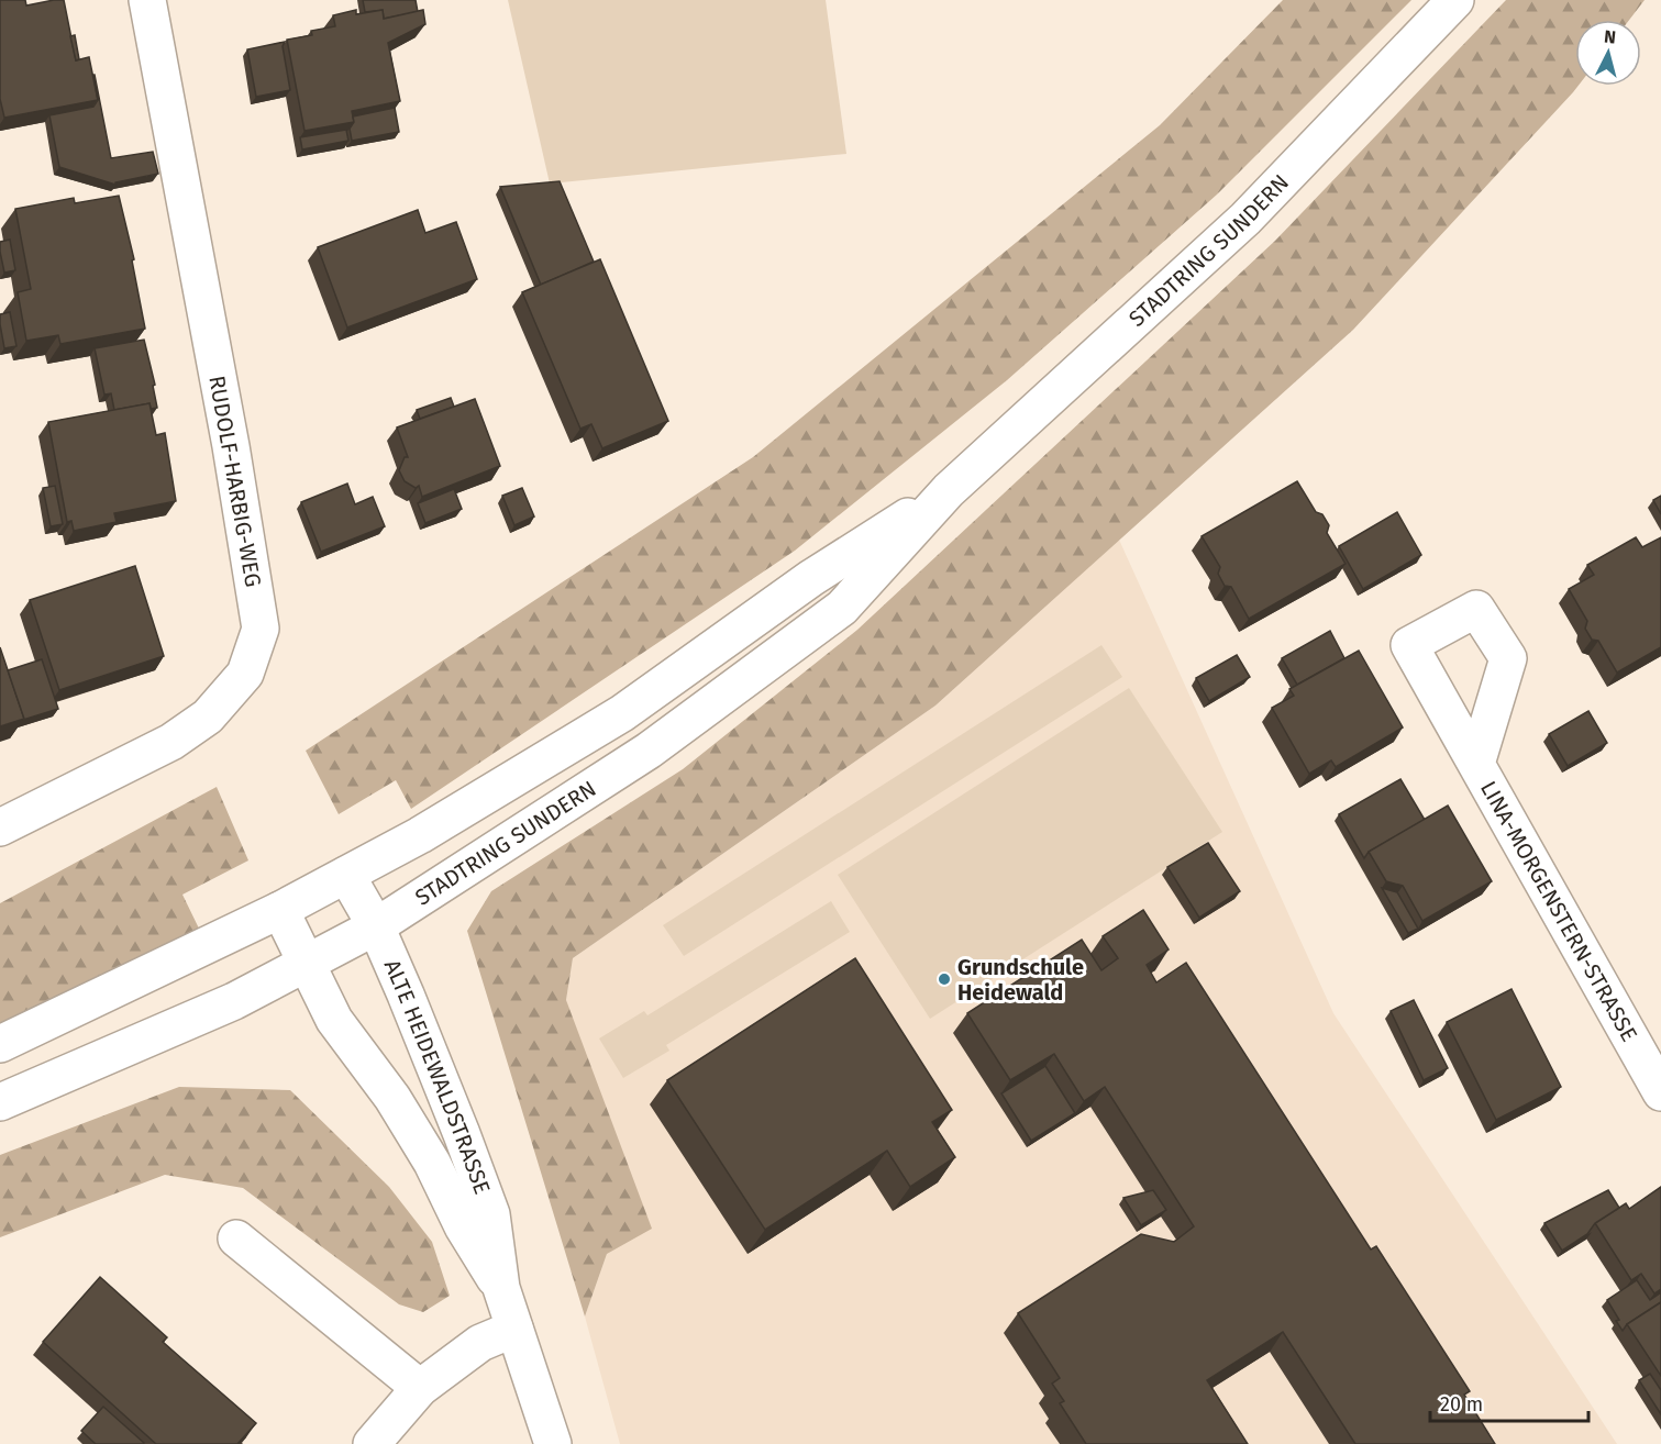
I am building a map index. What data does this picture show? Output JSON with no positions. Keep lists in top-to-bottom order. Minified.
{"streets":{"main road":["STADTRING SUNDERN","RUDOLF-HARBIG-WEG","LINA-MORGENSTERN-STRASSE","ALTE HEIDEWALDSTRASSE"]},"crossings":[["STADTRING SUNDERN","ALTE HEIDEWALDSTRASSE"]],"places":["Grundschule Heidewald"],"scale_bar":"20 m","north":"top"}
